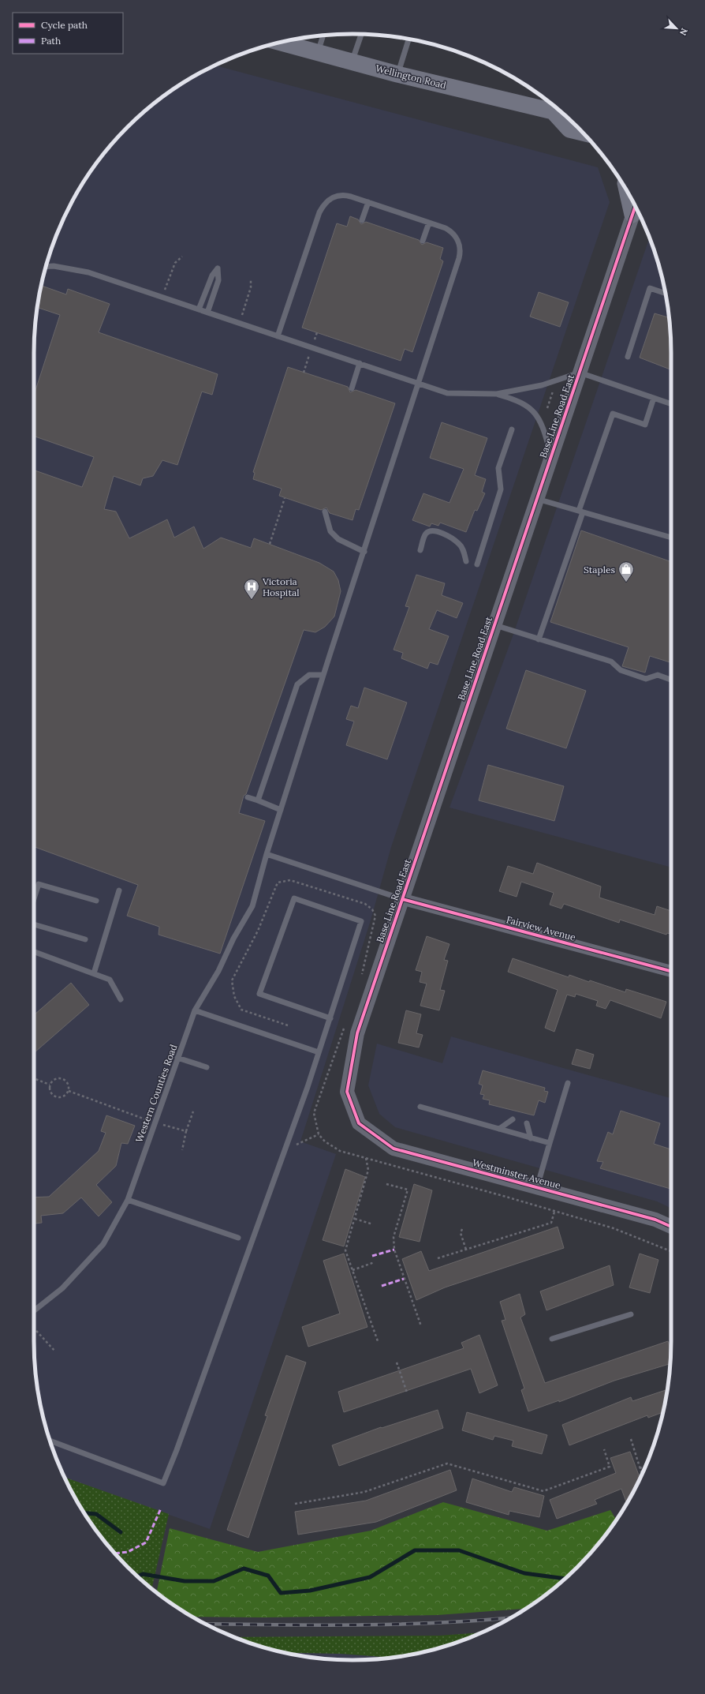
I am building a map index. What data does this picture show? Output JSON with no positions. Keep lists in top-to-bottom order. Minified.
{"streets":{"main road":["Wellington Road"],"street":["Base Line Road East","Fairview Avenue","Westminster Avenue"],"lane":["Western Counties Road"]},"crossings":[["Base Line Road East","Fairview Avenue"],["Base Line Road East","Westminster Avenue"]],"places":{"shop":["Staples"],"hospital":["Victoria Hospital"]},"legend":["Cycle path","Path"],"north":"bottom right"}
